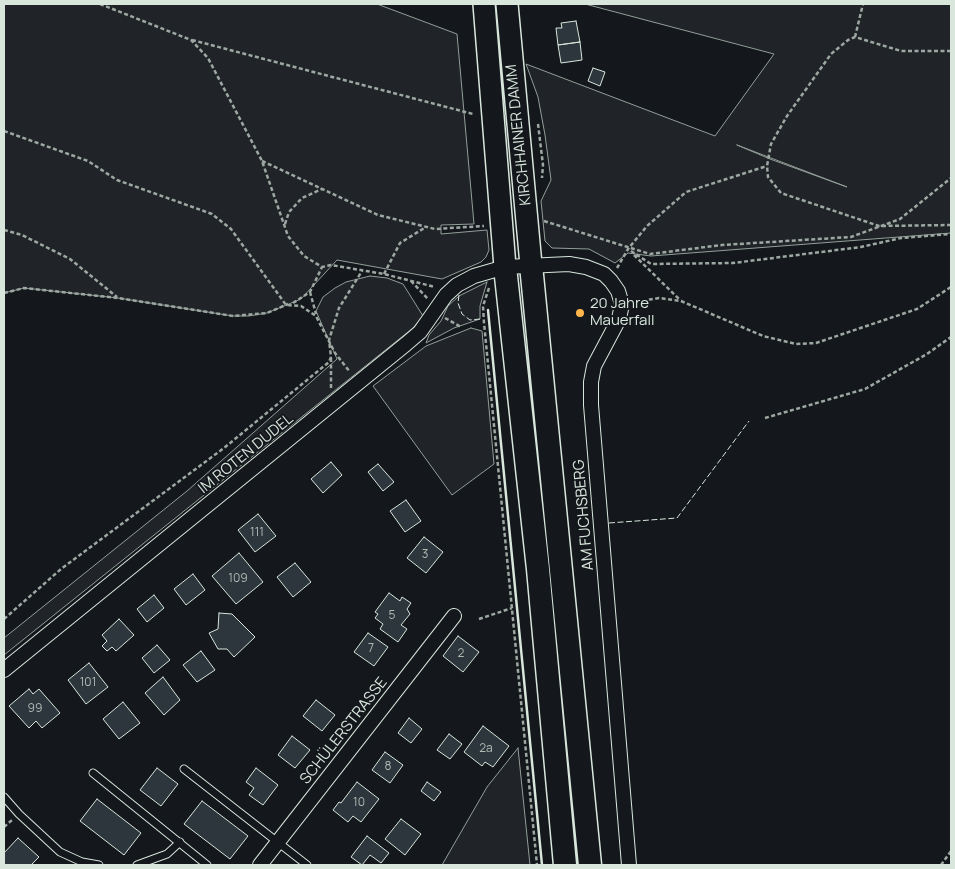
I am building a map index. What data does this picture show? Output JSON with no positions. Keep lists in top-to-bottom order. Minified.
{"streets":{"main road":["KIRCHHAINER DAMM"],"street":["IM ROTEN DUDEL","AM FUCHSBERG","SCHÜLERSTRASSE"]},"crossings":[["KIRCHHAINER DAMM","IM ROTEN DUDEL"]],"places":["20 Jahre Mauerfall"],"house_numbers":["111","3","109","5","7","2","101","99","2a","8","10"]}
